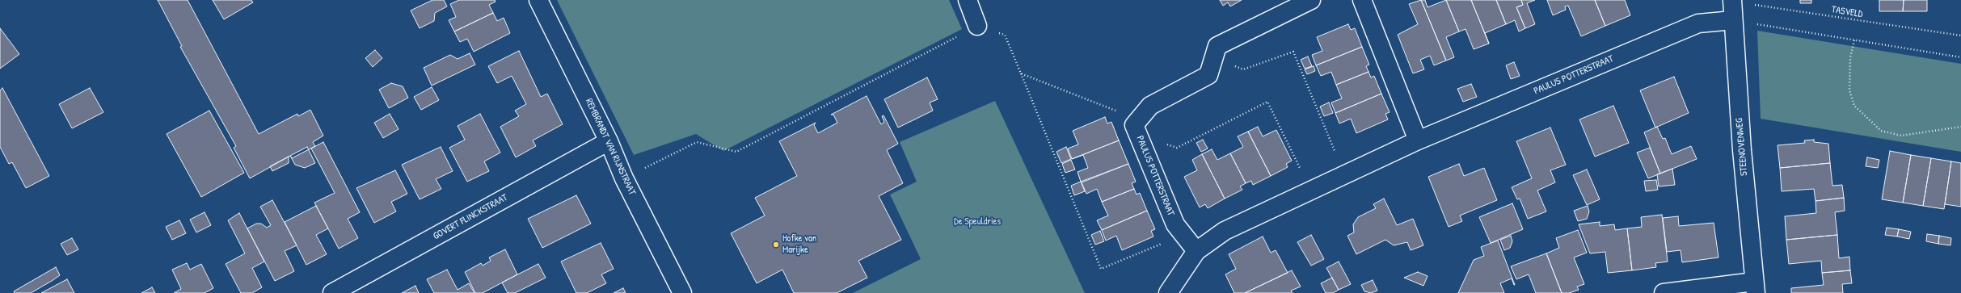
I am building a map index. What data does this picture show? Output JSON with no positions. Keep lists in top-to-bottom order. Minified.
{"streets":{"street":["PAULUS POTTERSTRAAT","REMBRANDT VAN RIJNSTRAAT","STEENOVENWEG","GOVERT FLINCKSTRAAT"],"path":["TASVELD"]},"crossings":[["TASVELD","STEENOVENWEG"],["PAULUS POTTERSTRAAT","STEENOVENWEG"],["REMBRANDT VAN RIJNSTRAAT","GOVERT FLINCKSTRAAT"]],"parks":["De Speuldries"],"places":["Hofke van Marijke"]}
